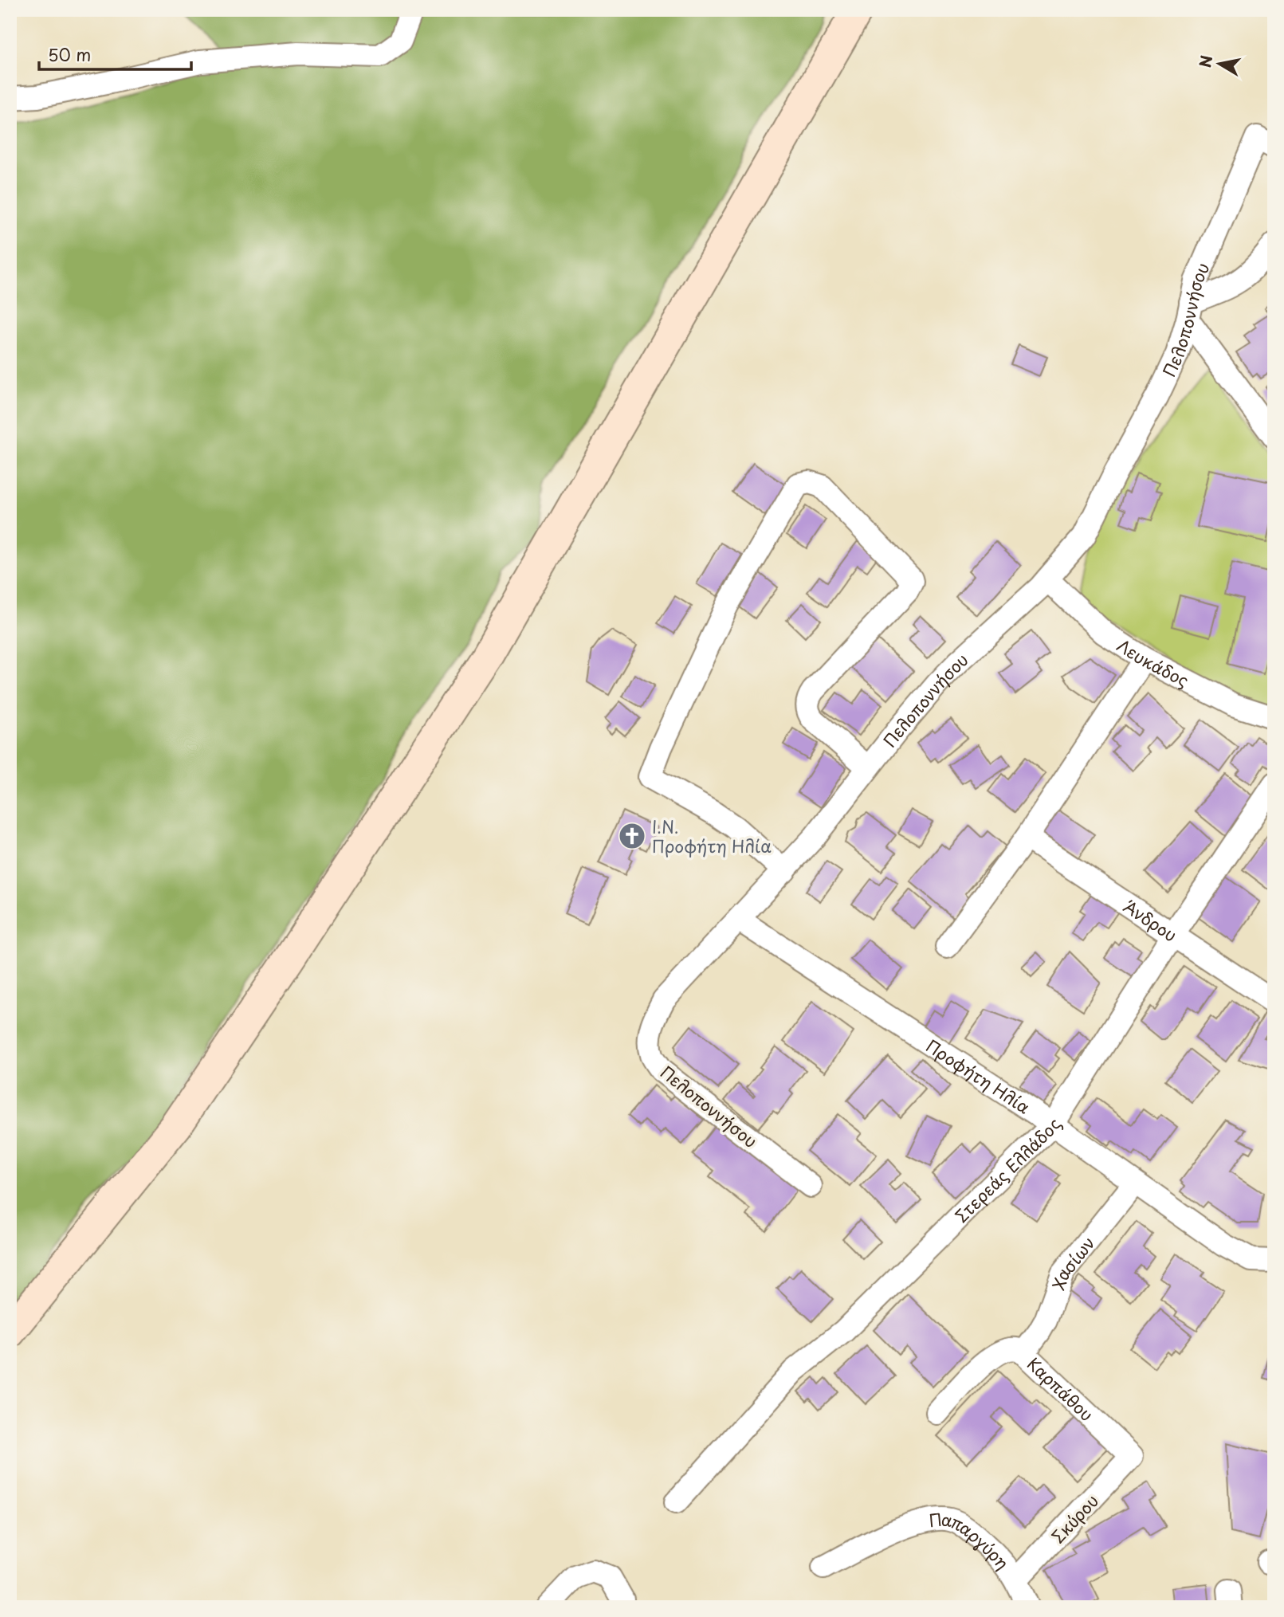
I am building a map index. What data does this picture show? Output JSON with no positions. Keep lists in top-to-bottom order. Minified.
{"streets":{"street":["Πελοποννήσου","Λευκάδος","Άνδρου","Προφήτη Ηλία","Στερεάς Ελλάδος","Χασίων","Καρπάθου","Σκύρου","Παπαργύρη"]},"crossings":[["Πελοποννήσου","Λευκάδος"],["Πελοποννήσου","Προφήτη Ηλία"],["Άνδρου","Στερεάς Ελλάδος"],["Προφήτη Ηλία","Στερεάς Ελλάδος"],["Προφήτη Ηλία","Χασίων"],["Χασίων","Καρπάθου"],["Καρπάθου","Σκύρου"],["Σκύρου","Παπαργύρη"]],"places":{"church":["Ι.Ν. Προφήτη Ηλία"]},"scale_bar":"50 m","north":"left"}
